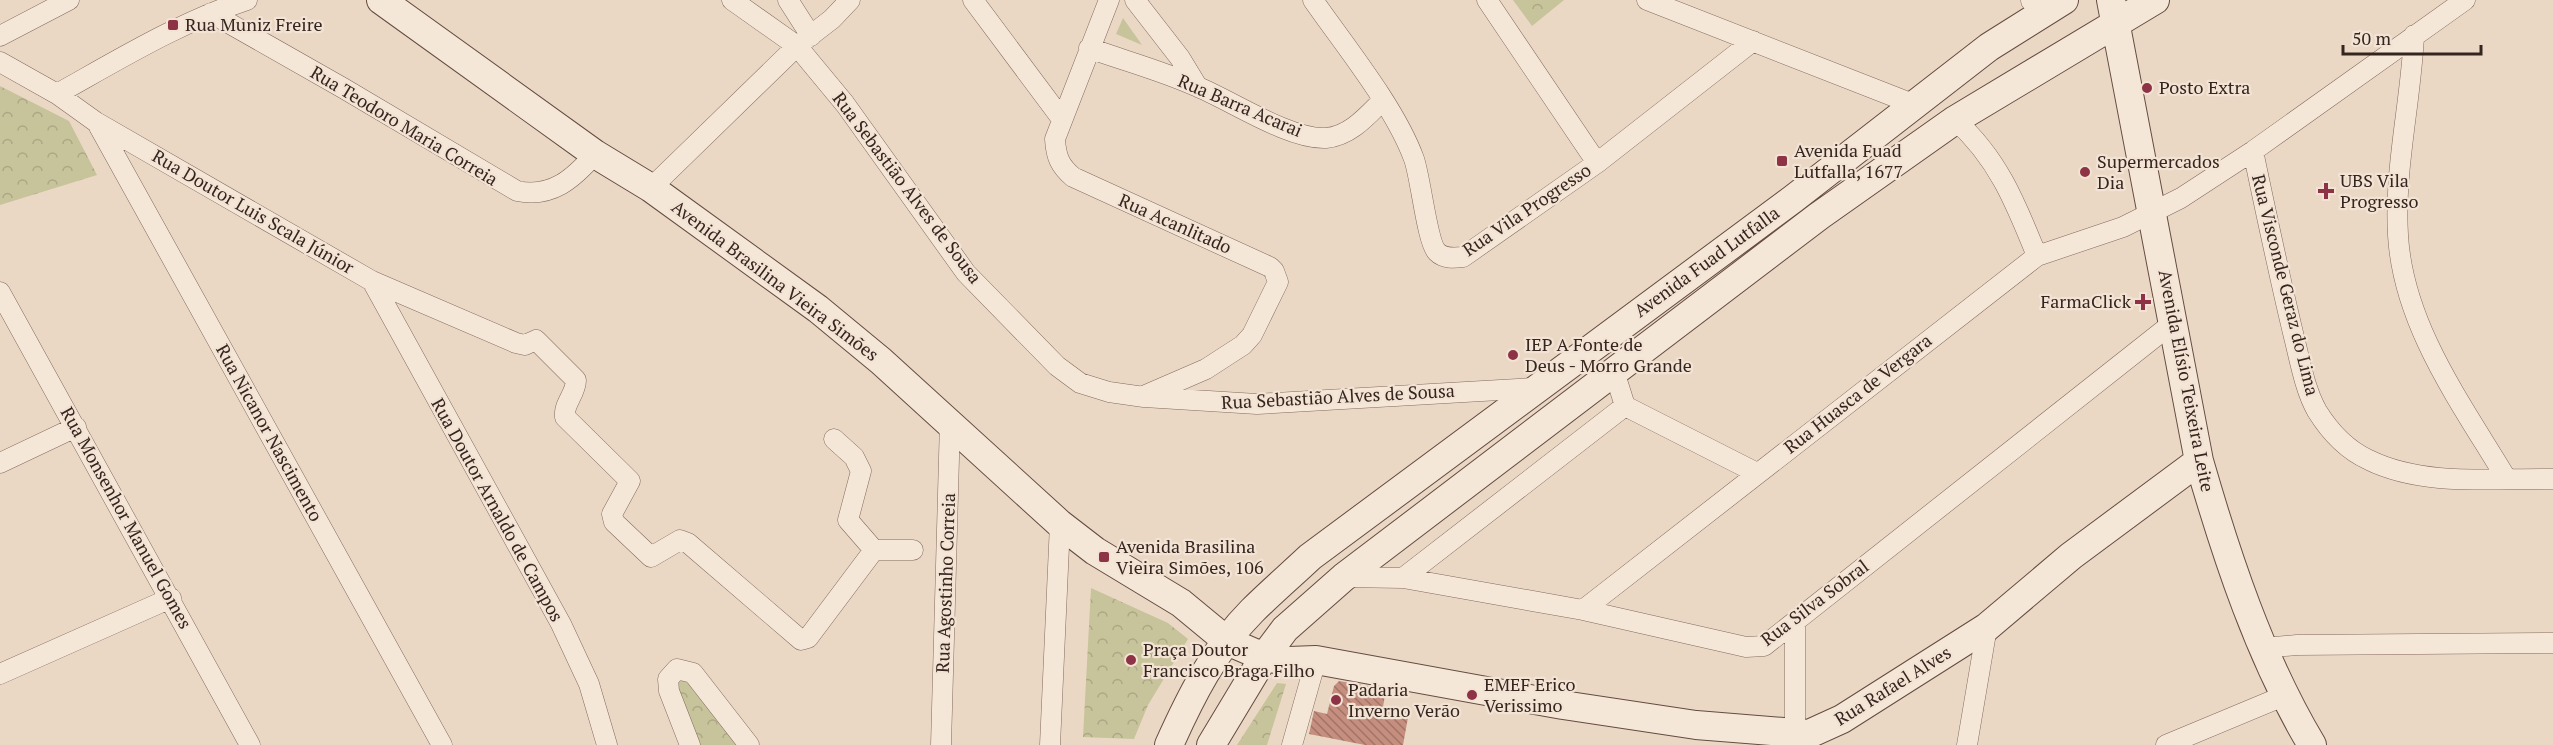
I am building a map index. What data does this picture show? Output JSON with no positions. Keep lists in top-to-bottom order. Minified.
{"streets":{"main road":["Avenida Fuad Lutfalla","Avenida Brasilina Vieira Simões","Avenida Elísio Teixeira Leite","Rua Rafael Alves"],"street":["Rua Barra Acarai","Rua Teodoro Maria Correia","Rua Sebastião Alves de Sousa","Rua Vila Progresso","Rua Doutor Luis Scala Júnior","Rua Acanlitado","Rua Visconde Geraz do Lima","Rua Huasca de Vergara","Rua Nicanor Nascimento","Rua Doutor Arnaldo de Campos","Rua Monsenhor Manuel Gomes","Rua Agostinho Correia","Rua Silva Sobral"]},"crossings":[["Rua Barra Acarai","Rua Vila Progresso"],["Rua Barra Acarai","Rua Acanlitado"],["Rua Teodoro Maria Correia","Avenida Brasilina Vieira Simões"],["Rua Sebastião Alves de Sousa","Rua Acanlitado"],["Rua Sebastião Alves de Sousa","Avenida Fuad Lutfalla"],["Rua Doutor Luis Scala Júnior","Rua Nicanor Nascimento"],["Rua Doutor Luis Scala Júnior","Rua Doutor Arnaldo de Campos"],["Avenida Fuad Lutfalla","Avenida Brasilina Vieira Simões"],["Avenida Fuad Lutfalla","Avenida Elísio Teixeira Leite"],["Avenida Fuad Lutfalla","Rua Silva Sobral"],["Avenida Brasilina Vieira Simões","Rua Agostinho Correia"],["Avenida Brasilina Vieira Simões","Rua Rafael Alves"],["Rua Visconde Geraz do Lima","Rua Huasca de Vergara"],["Avenida Elísio Teixeira Leite","Rua Huasca de Vergara"],["Avenida Elísio Teixeira Leite","Rua Silva Sobral"],["Avenida Elísio Teixeira Leite","Rua Rafael Alves"],["Rua Huasca de Vergara","Rua Silva Sobral"]],"places":{"transit":["Rua Muniz Freire","Avenida Fuad Lutfalla, 1677","Avenida Brasilina Vieira Simões, 106"],"other":["Posto Extra","Supermercados Dia","IEP A Fonte de Deus - Morro Grande","Praça Doutor Francisco Braga Filho","EMEF Erico Verissimo","Padaria Inverno Verão"],"health":["UBS Vila Progresso","FarmaClick"]},"scale_bar":"50 m"}
